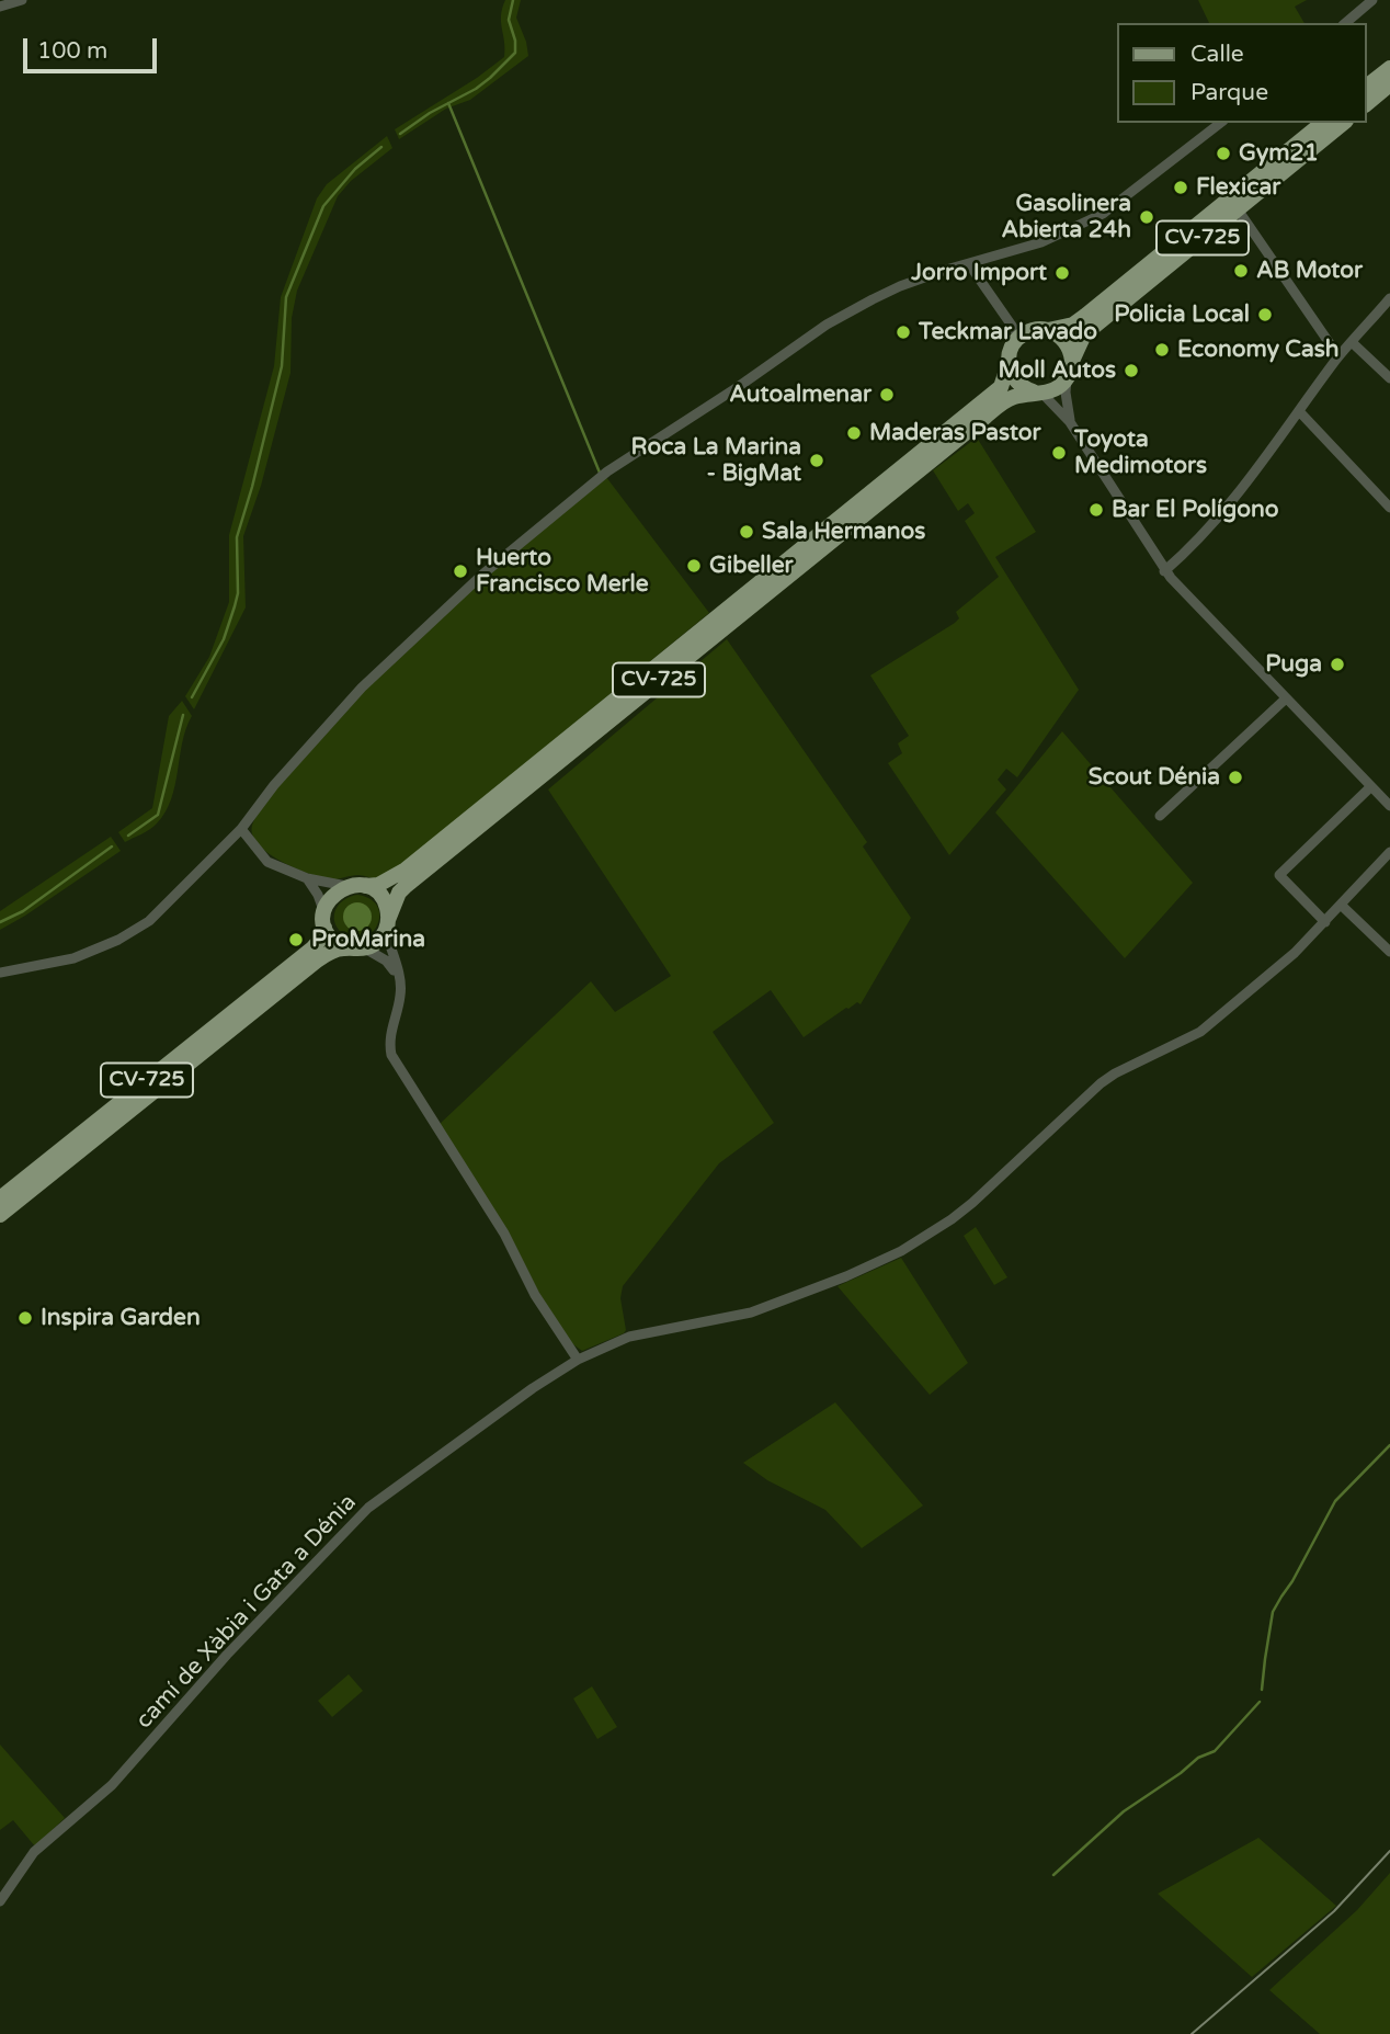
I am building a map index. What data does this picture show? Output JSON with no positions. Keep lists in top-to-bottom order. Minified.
{"streets":{"main road":["CV-725"],"street":["camí de Xàbia i Gata a Dénia"]},"places":["Gym21","Flexicar","Gasolinera Abierta 24h","AB Motor","Jorro Import","Policia Local","Teckmar Lavado","Economy Cash","Moll Autos","Autoalmenar","Maderas Pastor","Toyota Medimotors","Roca La Marina - BigMat","Bar El Polígono","Sala Hermanos","Gibeller","Huerto Francisco Merle","Puga","Scout Dénia","ProMarina","Inspira Garden"],"legend":["Calle","Parque"],"scale_bar":"100 m"}
